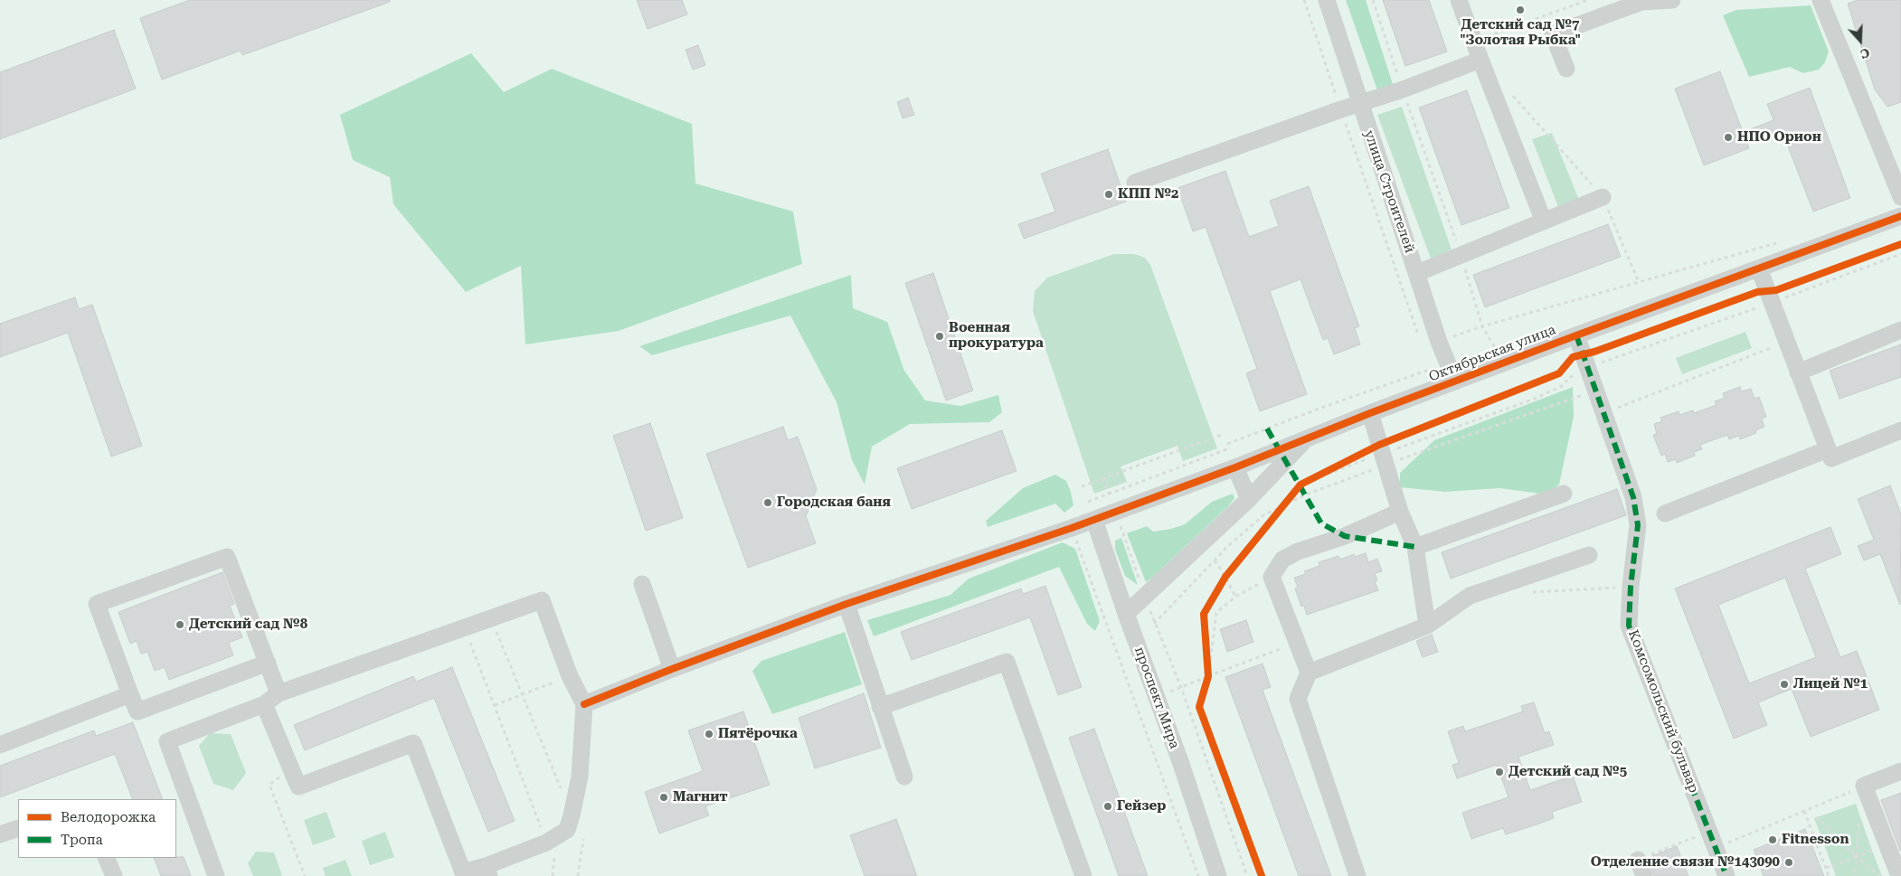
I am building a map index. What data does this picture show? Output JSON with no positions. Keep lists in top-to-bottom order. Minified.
{"streets":{"street":["улица Строителей","Октябрьская улица","проспект Мира","Комсомольский бульвар"]},"crossings":[["улица Строителей","Октябрьская улица"],["Октябрьская улица","проспект Мира"],["Октябрьская улица","Комсомольский бульвар"]],"places":["Детский сад №7 \"Золотая Рыбка\"","НПО Орион","КПП №2","Военная прокуратура","Городская баня","Детский сад №8","Лицей №1","Пятёрочка","Детский сад №5","Магнит","Гейзер","Fitnesson","Отделение связи №143090"],"legend":["Велодорожка","Тропа"],"north":"bottom"}
